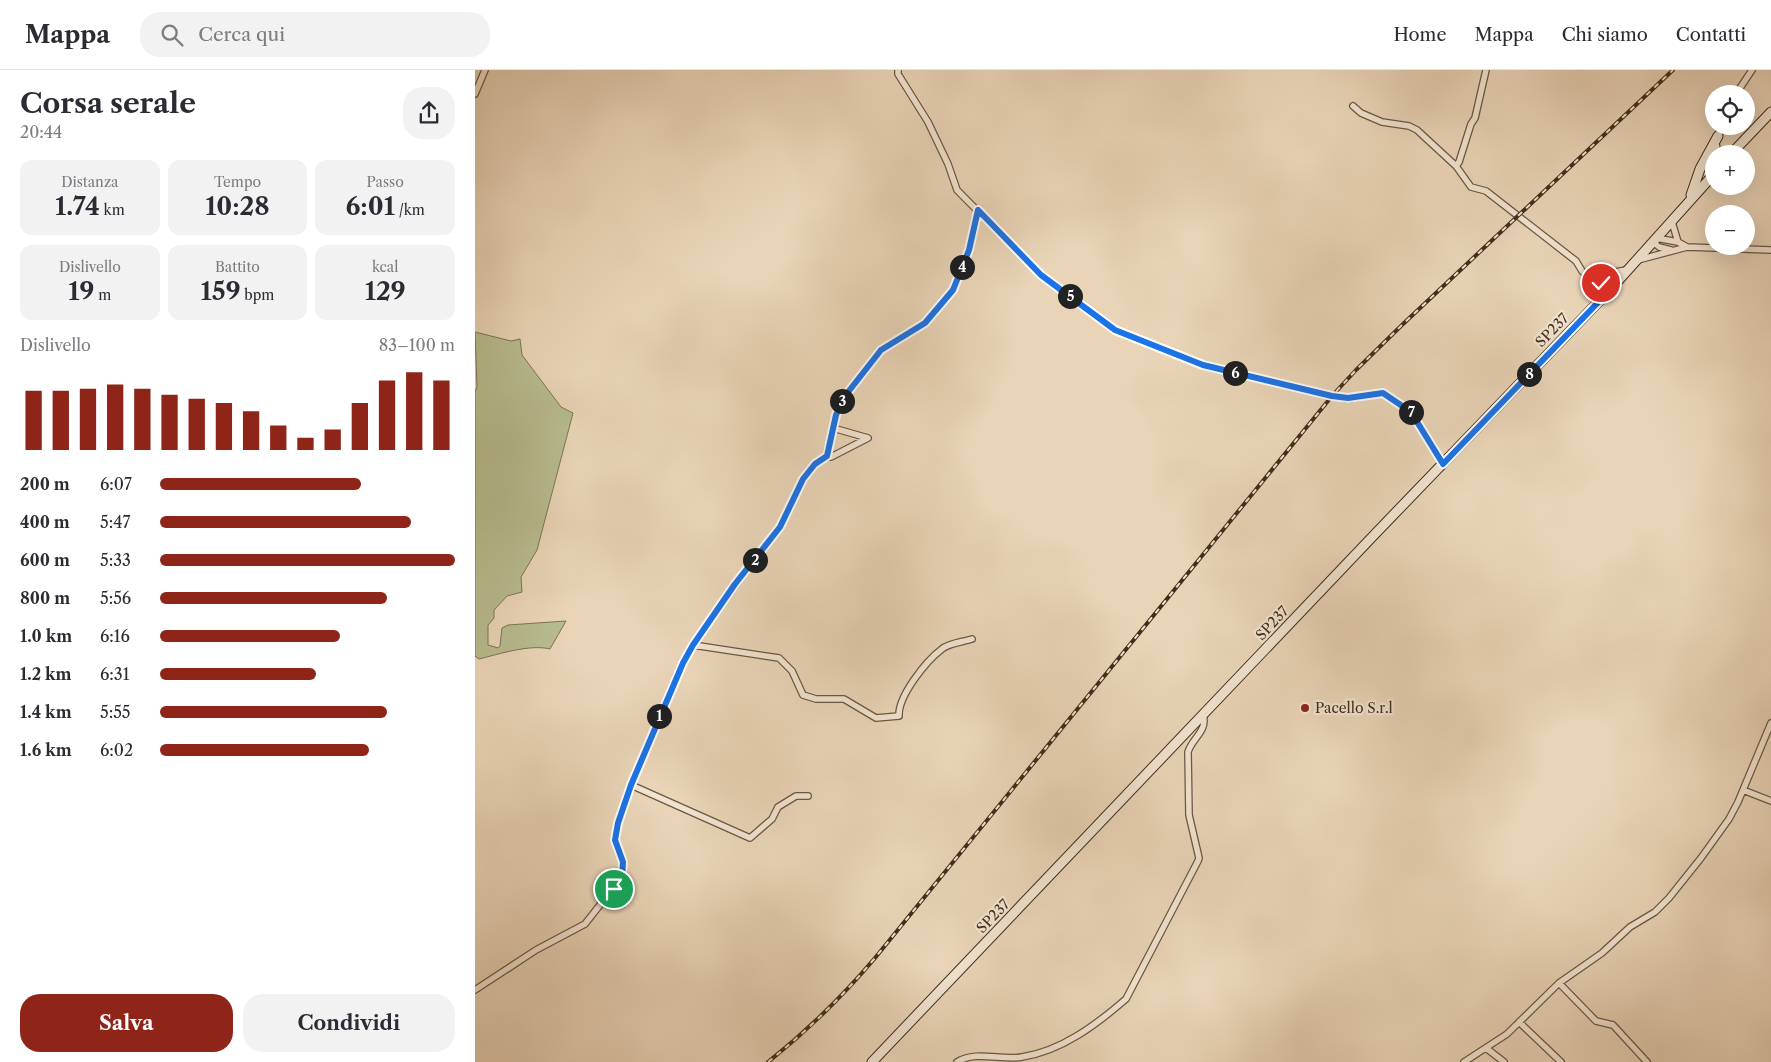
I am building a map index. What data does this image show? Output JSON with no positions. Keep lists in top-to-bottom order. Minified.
{"streets":{"main road":["SP237"]},"places":["Pacello S.r.l"],"page":{"header":"Mappa","search":"Cerca qui","nav":["Home","Mappa","Chi siamo","Contatti"],"heading":["Corsa serale","20:44"],"map_buttons":["+","−"],"stats":[["Distanza","1.74 km"],["Tempo","10:28"],["Passo","6:01 /km"],["Dislivello","19 m"],["Battito","159 bpm"],["kcal","129"]],"pins":["4","5","6","8","3","7","2","1"],"chart":["Dislivello","83–100 m"],"list":[{"name":"200 m","note":"6:07"},{"name":"400 m","note":"5:47"},{"name":"600 m","note":"5:33"},{"name":"800 m","note":"5:56"},{"name":"1.0 km","note":"6:16"},{"name":"1.2 km","note":"6:31"},{"name":"1.4 km","note":"5:55"},{"name":"1.6 km","note":"6:02"}],"buttons":["Salva","Condividi"]}}
